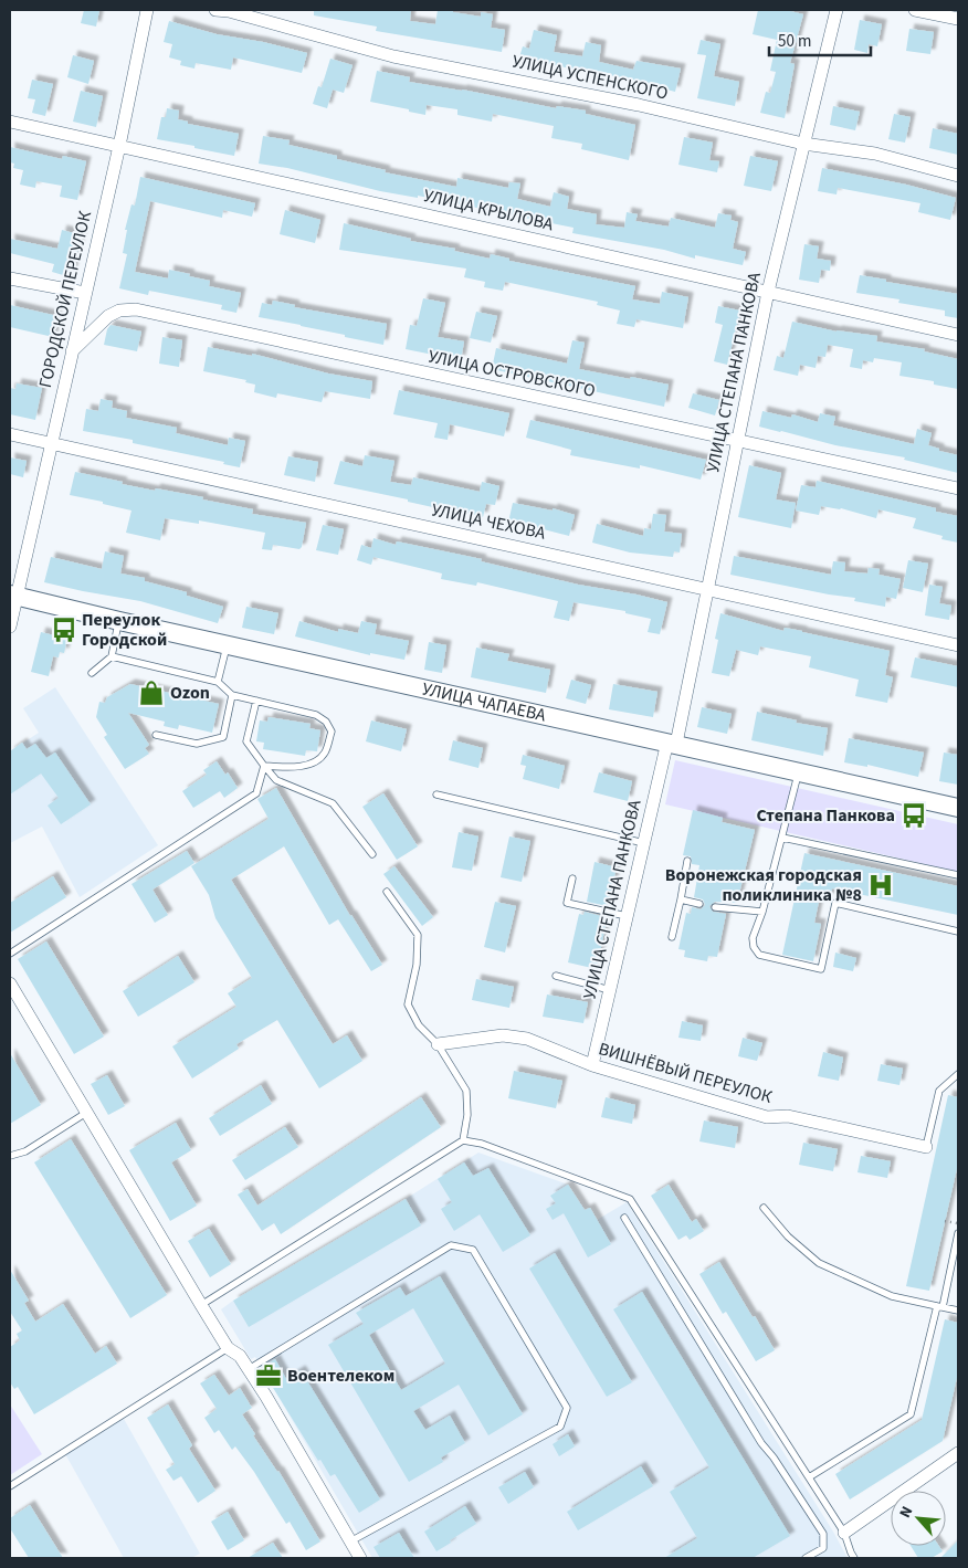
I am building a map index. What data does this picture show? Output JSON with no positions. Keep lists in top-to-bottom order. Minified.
{"streets":{"street":["УЛИЦА УСПЕНСКОГО","УЛИЦА КРЫЛОВА","ГОРОДСКОЙ ПЕРЕУЛОК","УЛИЦА СТЕПАНА ПАНКОВА","УЛИЦА ОСТРОВСКОГО","УЛИЦА ЧЕХОВА","УЛИЦА ЧАПАЕВА","ВИШНЁВЫЙ ПЕРЕУЛОК"]},"crossings":[["УЛИЦА УСПЕНСКОГО","УЛИЦА СТЕПАНА ПАНКОВА"],["УЛИЦА КРЫЛОВА","ГОРОДСКОЙ ПЕРЕУЛОК"],["УЛИЦА КРЫЛОВА","УЛИЦА СТЕПАНА ПАНКОВА"],["ГОРОДСКОЙ ПЕРЕУЛОК","УЛИЦА ОСТРОВСКОГО"],["ГОРОДСКОЙ ПЕРЕУЛОК","УЛИЦА ЧЕХОВА"],["ГОРОДСКОЙ ПЕРЕУЛОК","УЛИЦА ЧАПАЕВА"],["УЛИЦА СТЕПАНА ПАНКОВА","УЛИЦА ОСТРОВСКОГО"],["УЛИЦА СТЕПАНА ПАНКОВА","УЛИЦА ЧЕХОВА"],["УЛИЦА СТЕПАНА ПАНКОВА","УЛИЦА ЧАПАЕВА"],["УЛИЦА СТЕПАНА ПАНКОВА","ВИШНЁВЫЙ ПЕРЕУЛОК"]],"places":{"bus stop":["Переулок Городской","Степана Панкова"],"shop":["Ozon"],"hospital":["Воронежская городская поликлиника №8"],"office":["Воентелеком"]},"scale_bar":"50 m","north":"top left"}
